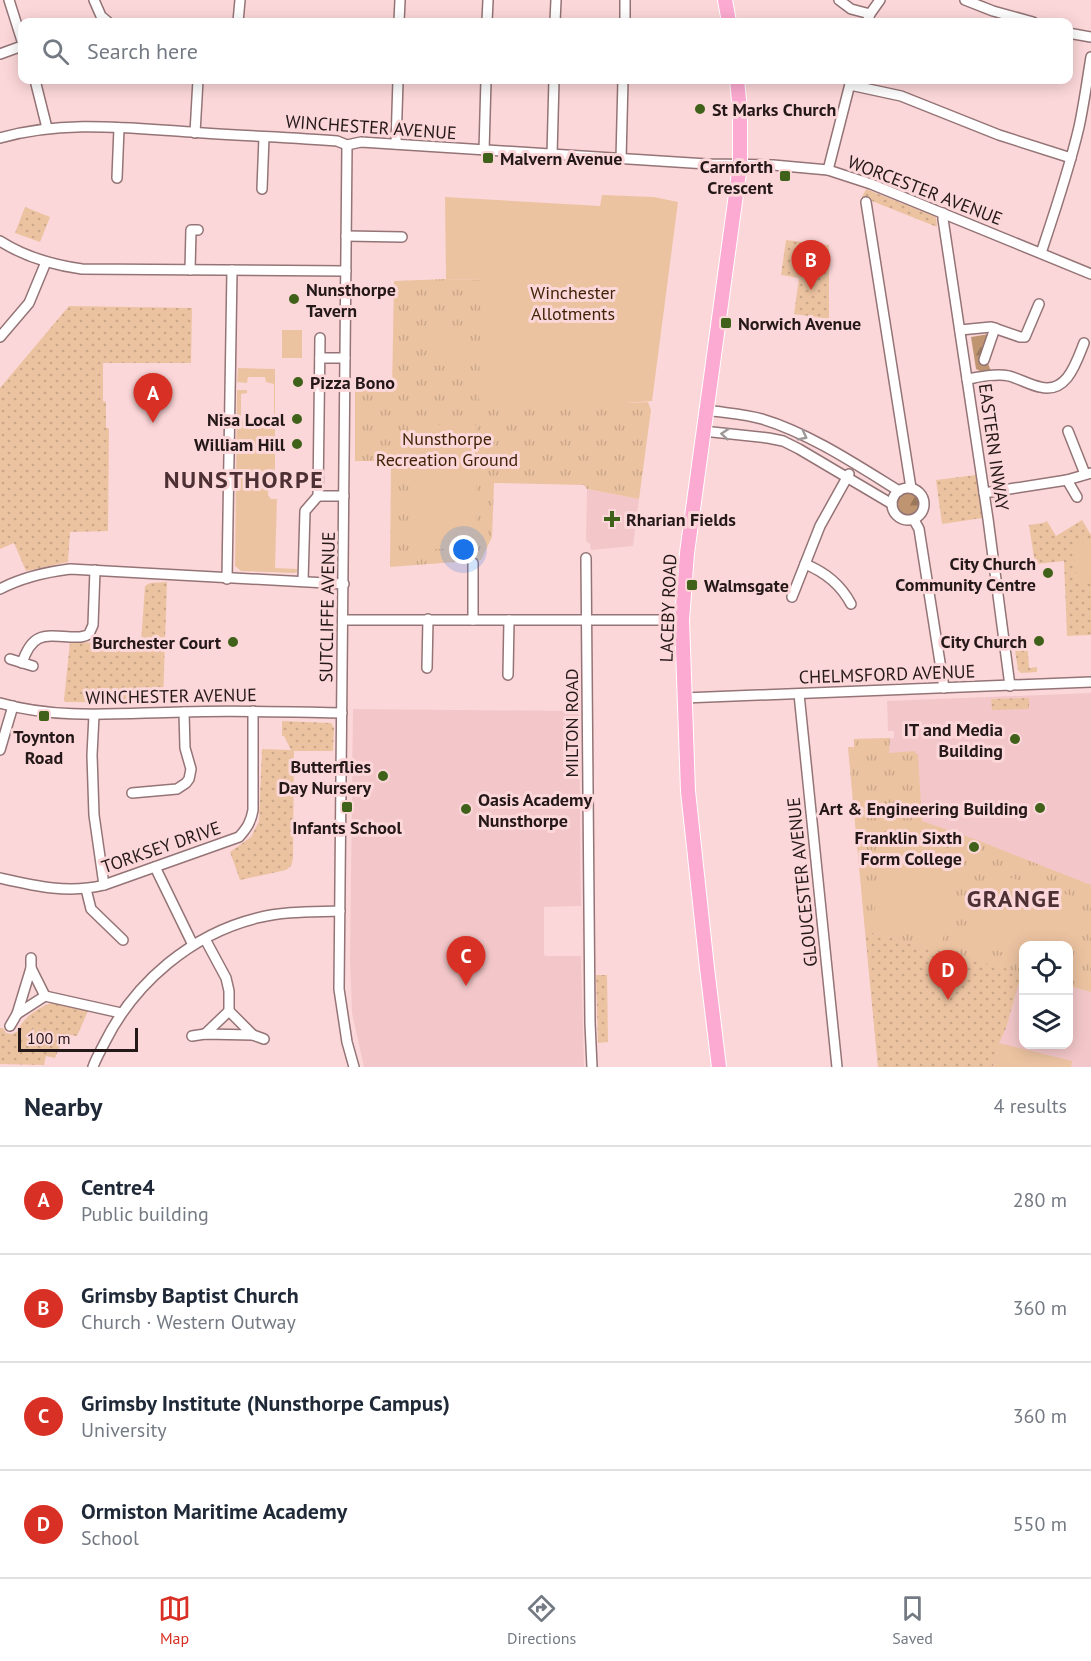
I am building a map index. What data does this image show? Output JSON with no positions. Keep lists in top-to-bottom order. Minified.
{"streets":{"highway":["LACEBY ROAD"],"street":["WINCHESTER AVENUE","WORCESTER AVENUE","EASTERN INWAY","SUTCLIFFE AVENUE","CHELMSFORD AVENUE","MILTON ROAD","TORKSEY DRIVE","GLOUCESTER AVENUE"]},"crossings":[["WINCHESTER AVENUE","WORCESTER AVENUE"],["WINCHESTER AVENUE","SUTCLIFFE AVENUE"],["WINCHESTER AVENUE","LACEBY ROAD"],["WINCHESTER AVENUE","TORKSEY DRIVE"],["WORCESTER AVENUE","EASTERN INWAY"],["WORCESTER AVENUE","LACEBY ROAD"],["EASTERN INWAY","CHELMSFORD AVENUE"],["LACEBY ROAD","CHELMSFORD AVENUE"],["CHELMSFORD AVENUE","GLOUCESTER AVENUE"]],"districts":["NUNSTHORPE","GRANGE"],"parks":["Winchester Allotments","Nunsthorpe Recreation Ground"],"places":{"other":["St Marks Church","Nunsthorpe Tavern","Pizza Bono","Nisa Local","William Hill","City Church Community Centre","City Church","Burchester Court","IT and Media Building","Butterflies Day Nursery","Art & Engineering Building","Oasis Academy Nunsthorpe","Franklin Sixth Form College"],"transit":["Malvern Avenue","Carnforth Crescent","Norwich Avenue","Walmsgate","Toynton Road","Infants School"],"health":["Rharian Fields"]},"scale_bar":"100 m","page":{"search":"Search here","pins":["B","A","C","D"],"scale":"100 m","heading":["Nearby","4 results"],"list":[{"mark":"A","name":"Centre4","note":"Public building","value":"280 m"},{"mark":"B","name":"Grimsby Baptist Church","note":"Church · Western Outway","value":"360 m"},{"mark":"C","name":"Grimsby Institute (Nunsthorpe Campus)","note":"University","value":"360 m"},{"mark":"D","name":"Ormiston Maritime Academy","note":"School","value":"550 m"}],"nav":["Map","Directions","Saved"]}}
